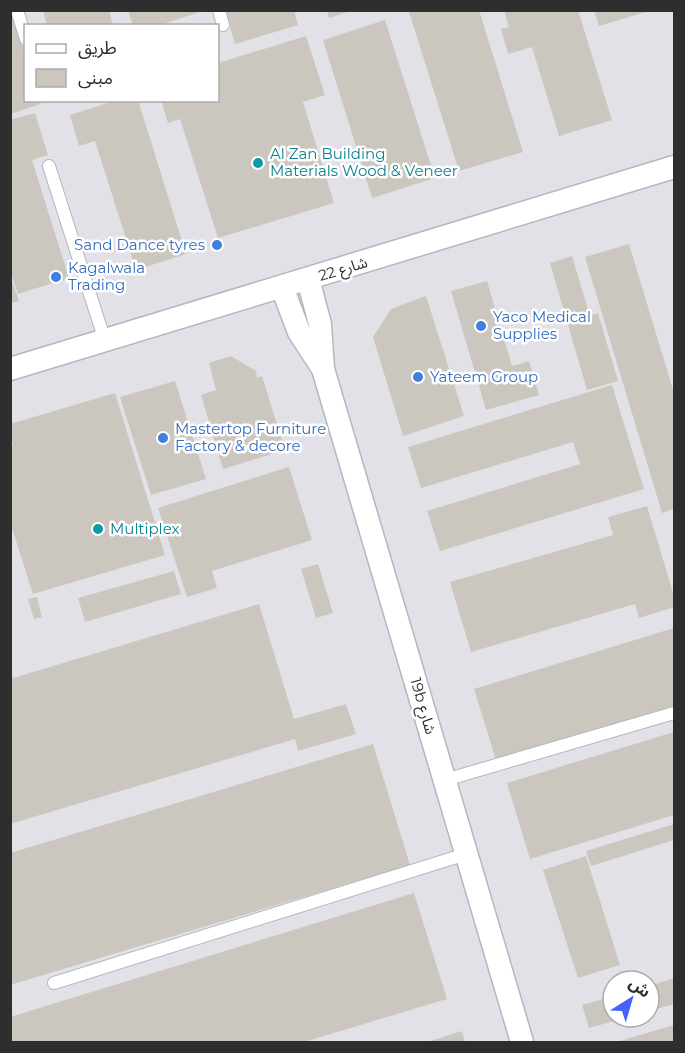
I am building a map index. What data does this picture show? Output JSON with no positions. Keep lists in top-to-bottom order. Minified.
{"streets":{"street":["شارع 22","19b شارع"]},"crossings":[["شارع 22","19b شارع"]],"places":["Al Zan Building Materials Wood & Veneer","Sand Dance tyres","Kagalwala Trading","Yaco Medical Supplies","Yateem Group","Mastertop Furniture Factory & decore","Multiplex"],"legend":["طريق","مبنى"],"north":"top right"}
